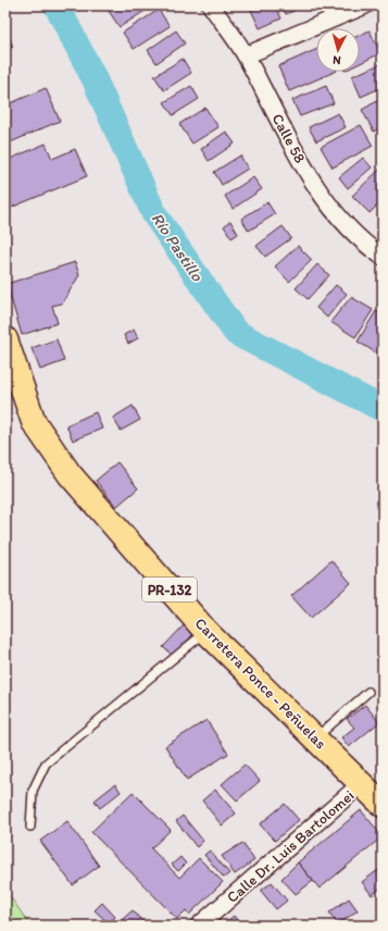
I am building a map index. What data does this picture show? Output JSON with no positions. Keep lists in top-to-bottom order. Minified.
{"streets":{"main road":["PR-132","Carretera Ponce - Peñuelas"],"street":["Calle 58","Calle Dr. Luis Bartolomei"]},"crossings":[["Carretera Ponce - Peñuelas","Calle Dr. Luis Bartolomei"]],"water":["Río Pastillo"],"north":"bottom"}
